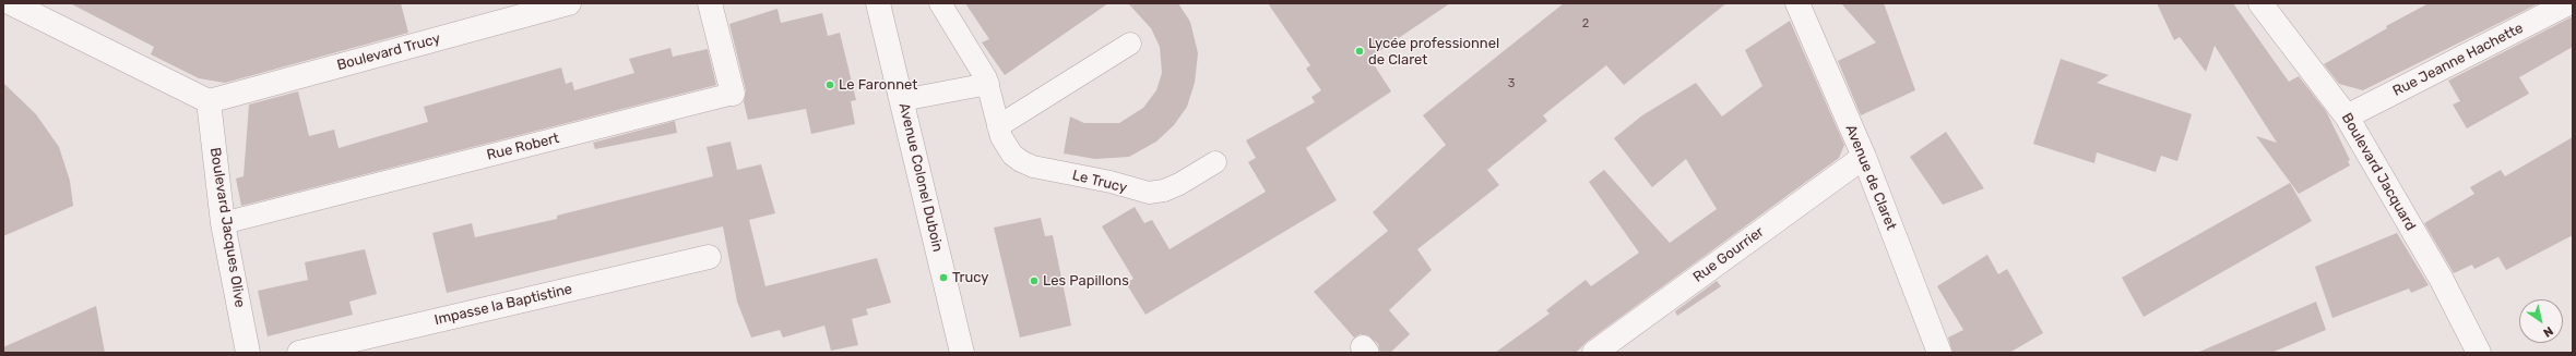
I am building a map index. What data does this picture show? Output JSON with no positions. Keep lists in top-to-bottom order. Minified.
{"streets":{"street":["Boulevard Trucy","Rue Jeanne Hachette","Rue Robert","Boulevard Jacquard","Avenue Colonel Duboin","Avenue de Claret","Boulevard Jacques Olive","Rue Gourrier","Impasse la Baptistine"],"lane":["Le Trucy"]},"crossings":[["Boulevard Trucy","Boulevard Jacques Olive"],["Rue Jeanne Hachette","Boulevard Jacquard"],["Rue Robert","Boulevard Jacques Olive"],["Avenue de Claret","Rue Gourrier"]],"places":["Lycée professionnel de Claret","Le Faronnet","Trucy","Les Papillons"],"house_numbers":["2","3"],"north":"bottom right"}
